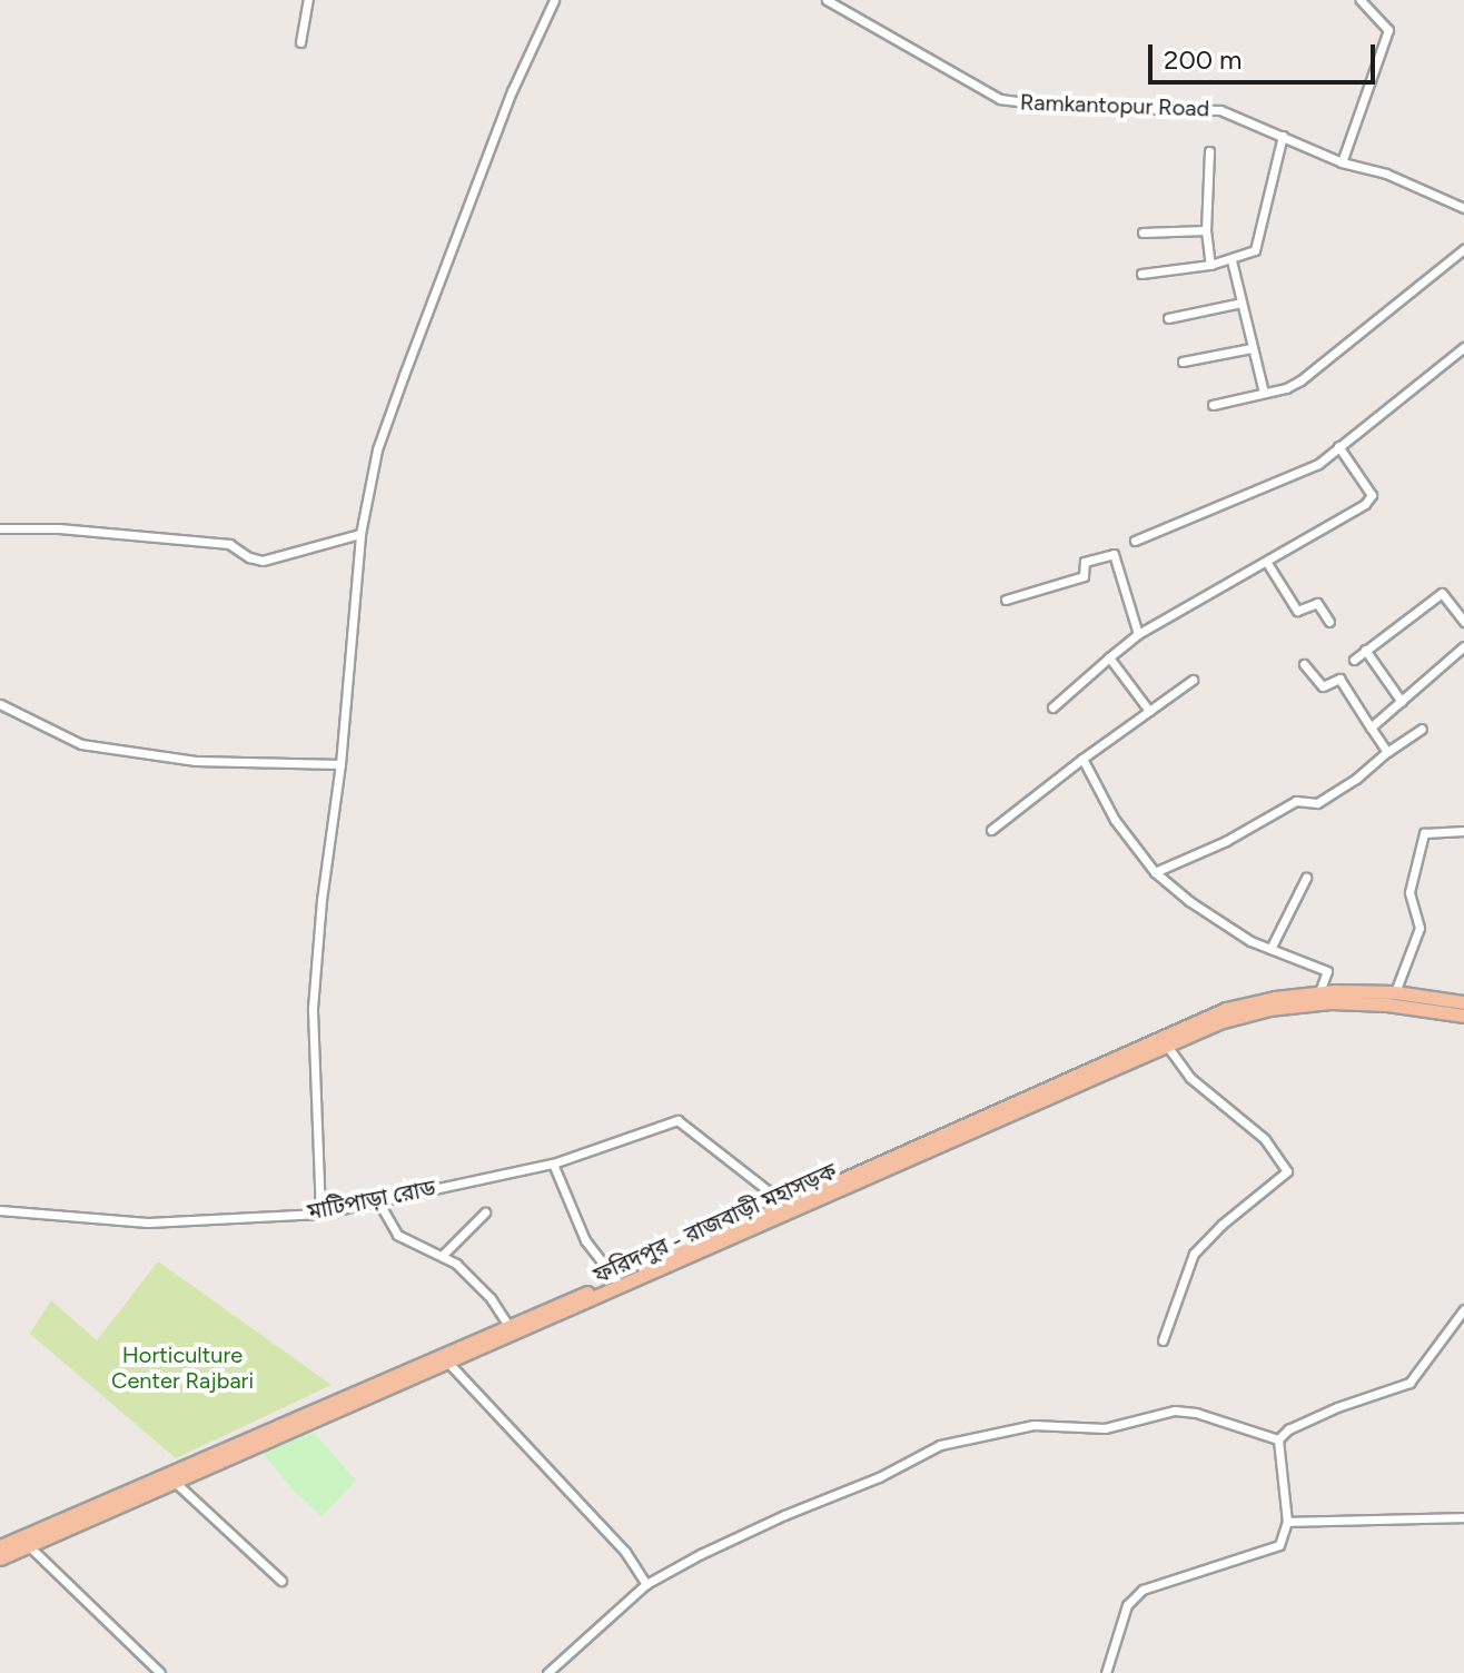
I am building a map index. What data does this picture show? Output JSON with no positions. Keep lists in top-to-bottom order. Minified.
{"streets":{"main road":["ফরিদপুর - রাজবাড়ী মহাসড়ক"],"street":["Ramkantopur Road","মাটিপাড়া রোড"]},"crossings":[["মাটিপাড়া রোড","ফরিদপুর - রাজবাড়ী মহাসড়ক"]],"parks":["Horticulture Center Rajbari"],"scale_bar":"200 m"}
